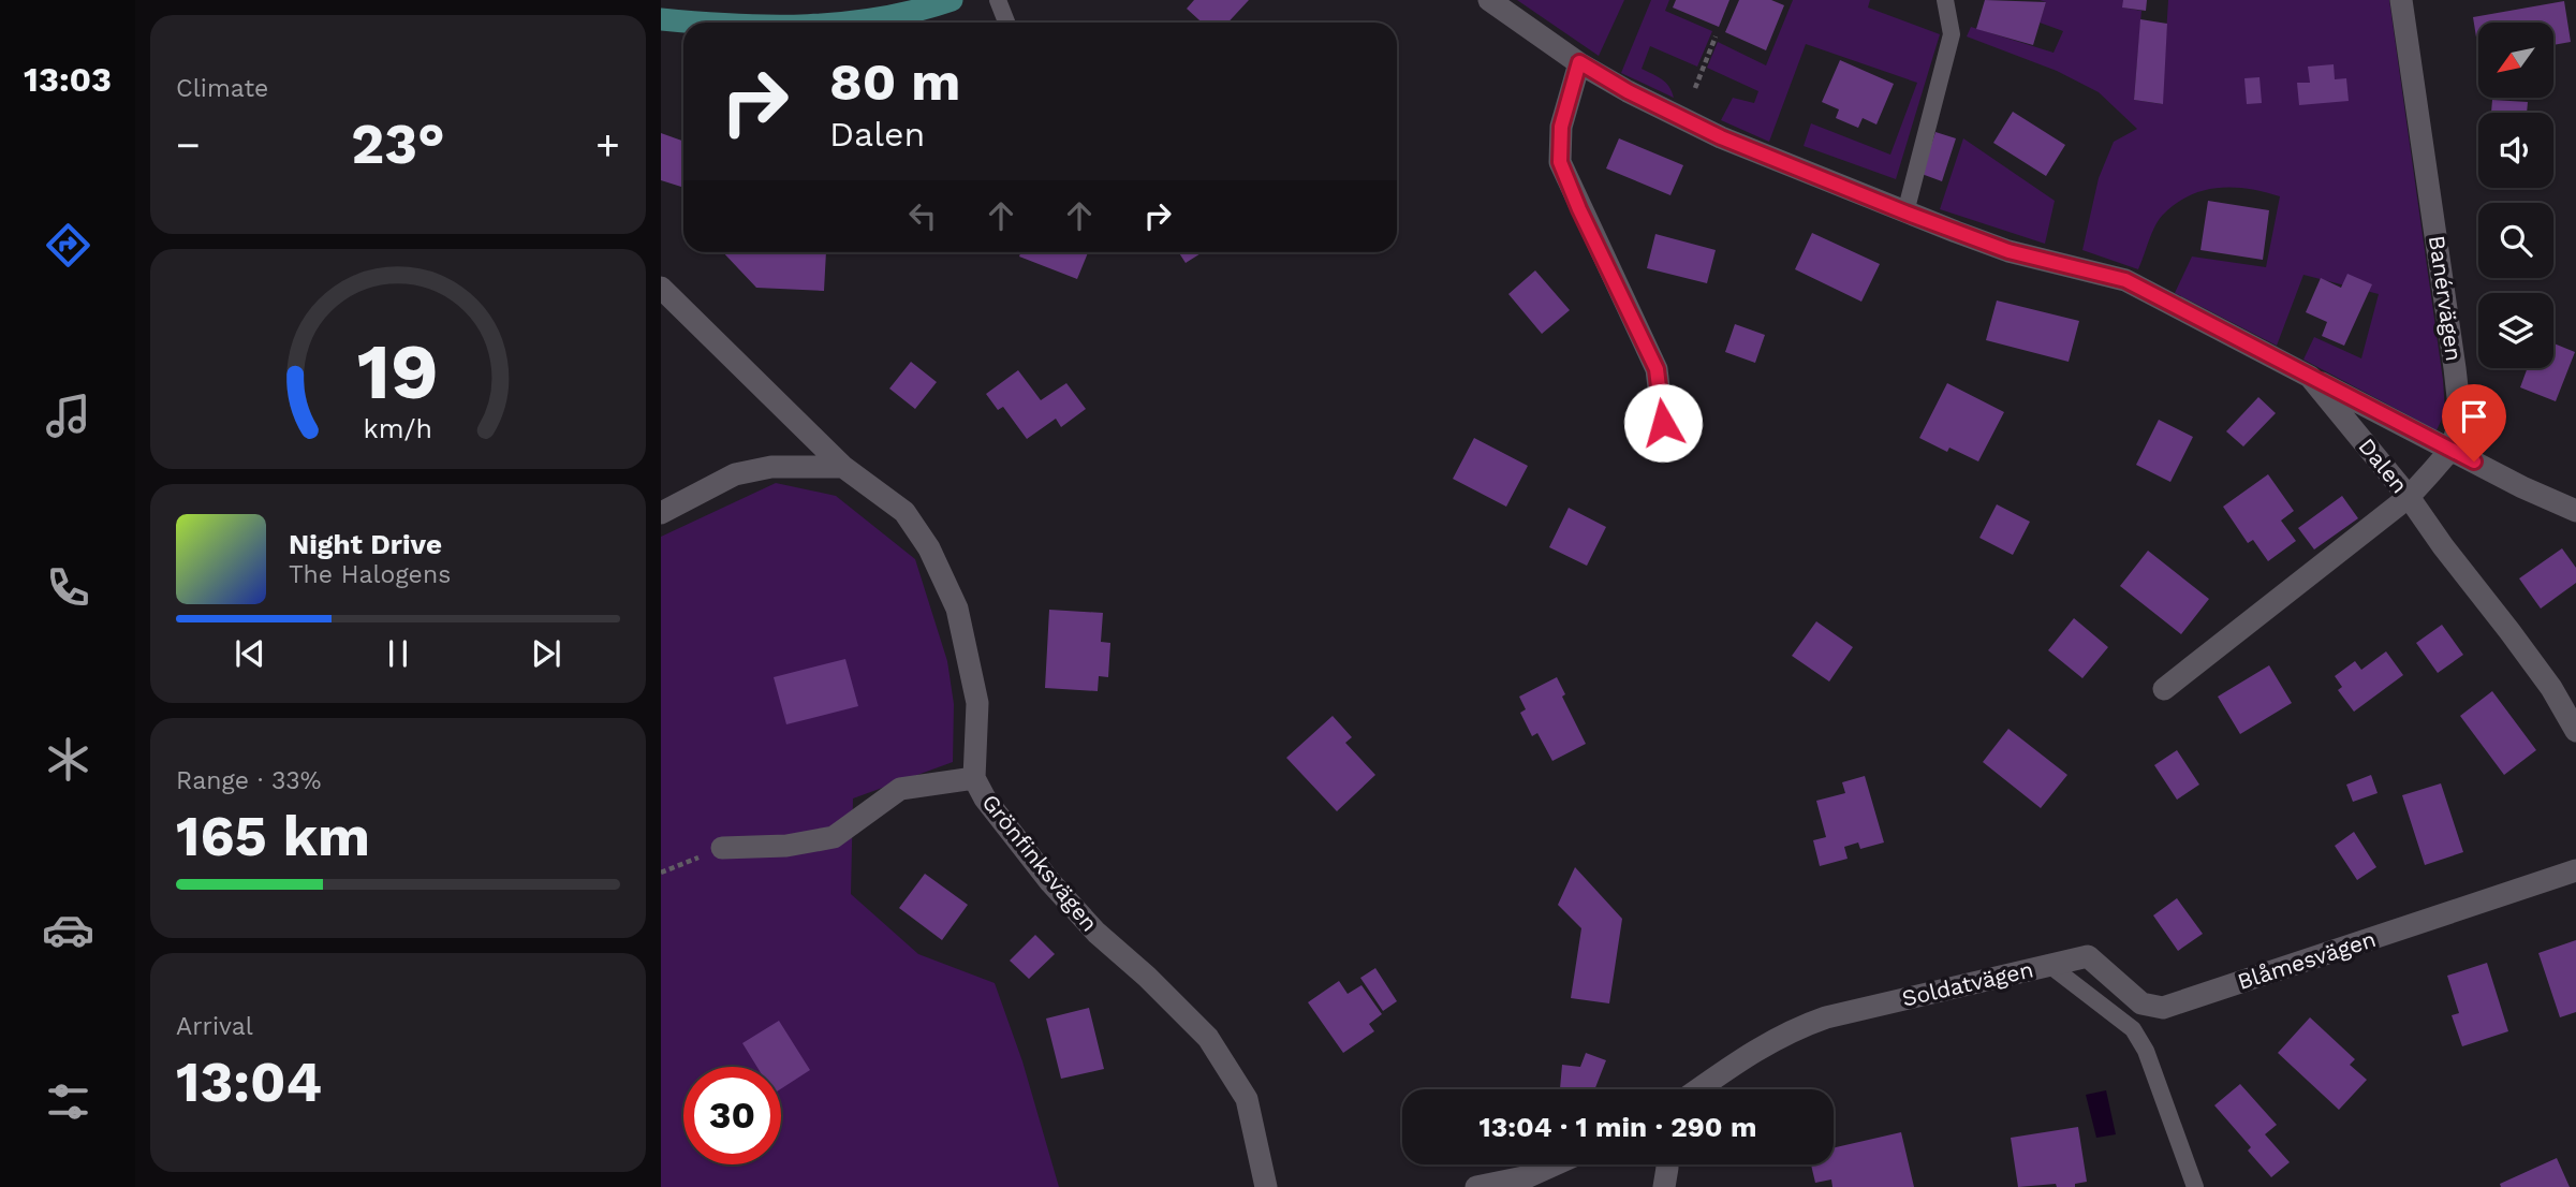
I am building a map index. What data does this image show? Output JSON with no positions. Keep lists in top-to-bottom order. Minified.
{"streets":{"street":["Banérvägen","Dalen","Grönfinksvägen","Blåmesvägen","Soldatvägen"]},"crossings":[["Banérvägen","Dalen"],["Blåmesvägen","Soldatvägen"]],"north":"bottom left","page":{"tabs":"13:03","tile":["Climate",["Range · 33%","165 km"],["Arrival","13:04"]],"turn":["80 m","Dalen"],"heat":["−","23°","+"],"song":["Night Drive","The Halogens"],"limit":"30","trip":"13:04 · 1 min · 290 m","gauge":["19","km/h"]}}
